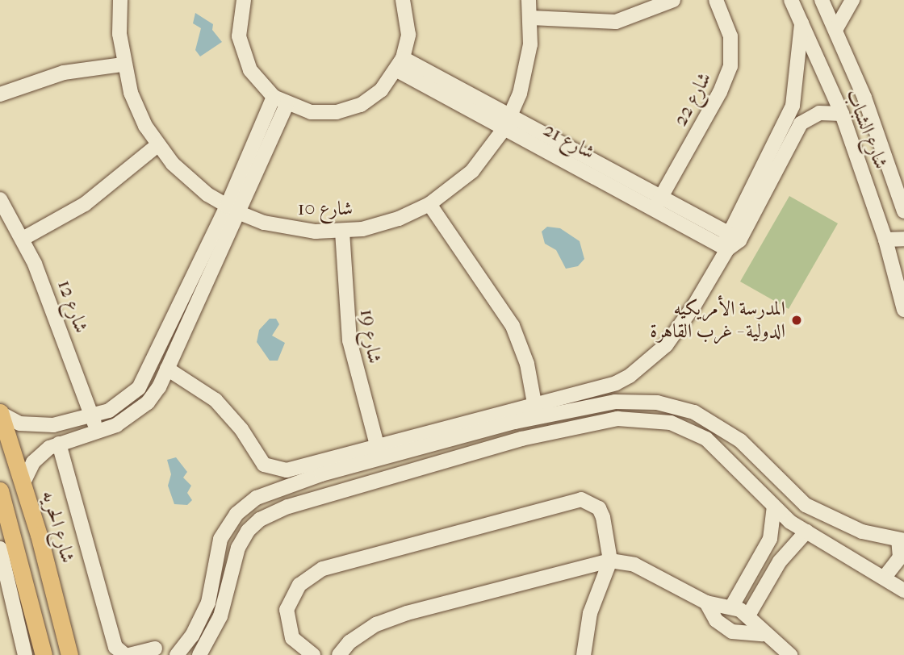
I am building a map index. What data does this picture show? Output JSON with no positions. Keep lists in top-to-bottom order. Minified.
{"streets":{"main road":["شارع الحريه"],"street":["شارع 22","شارع الشباب","شارع 21","شارع 10","شارع 12","شارع 19"]},"crossings":[["شارع 22","شارع 21"],["شارع 21","شارع 10"],["شارع 10","شارع 19"]],"places":["المدرسة الأمريكيه الدولية - غرب القاهرة"]}
